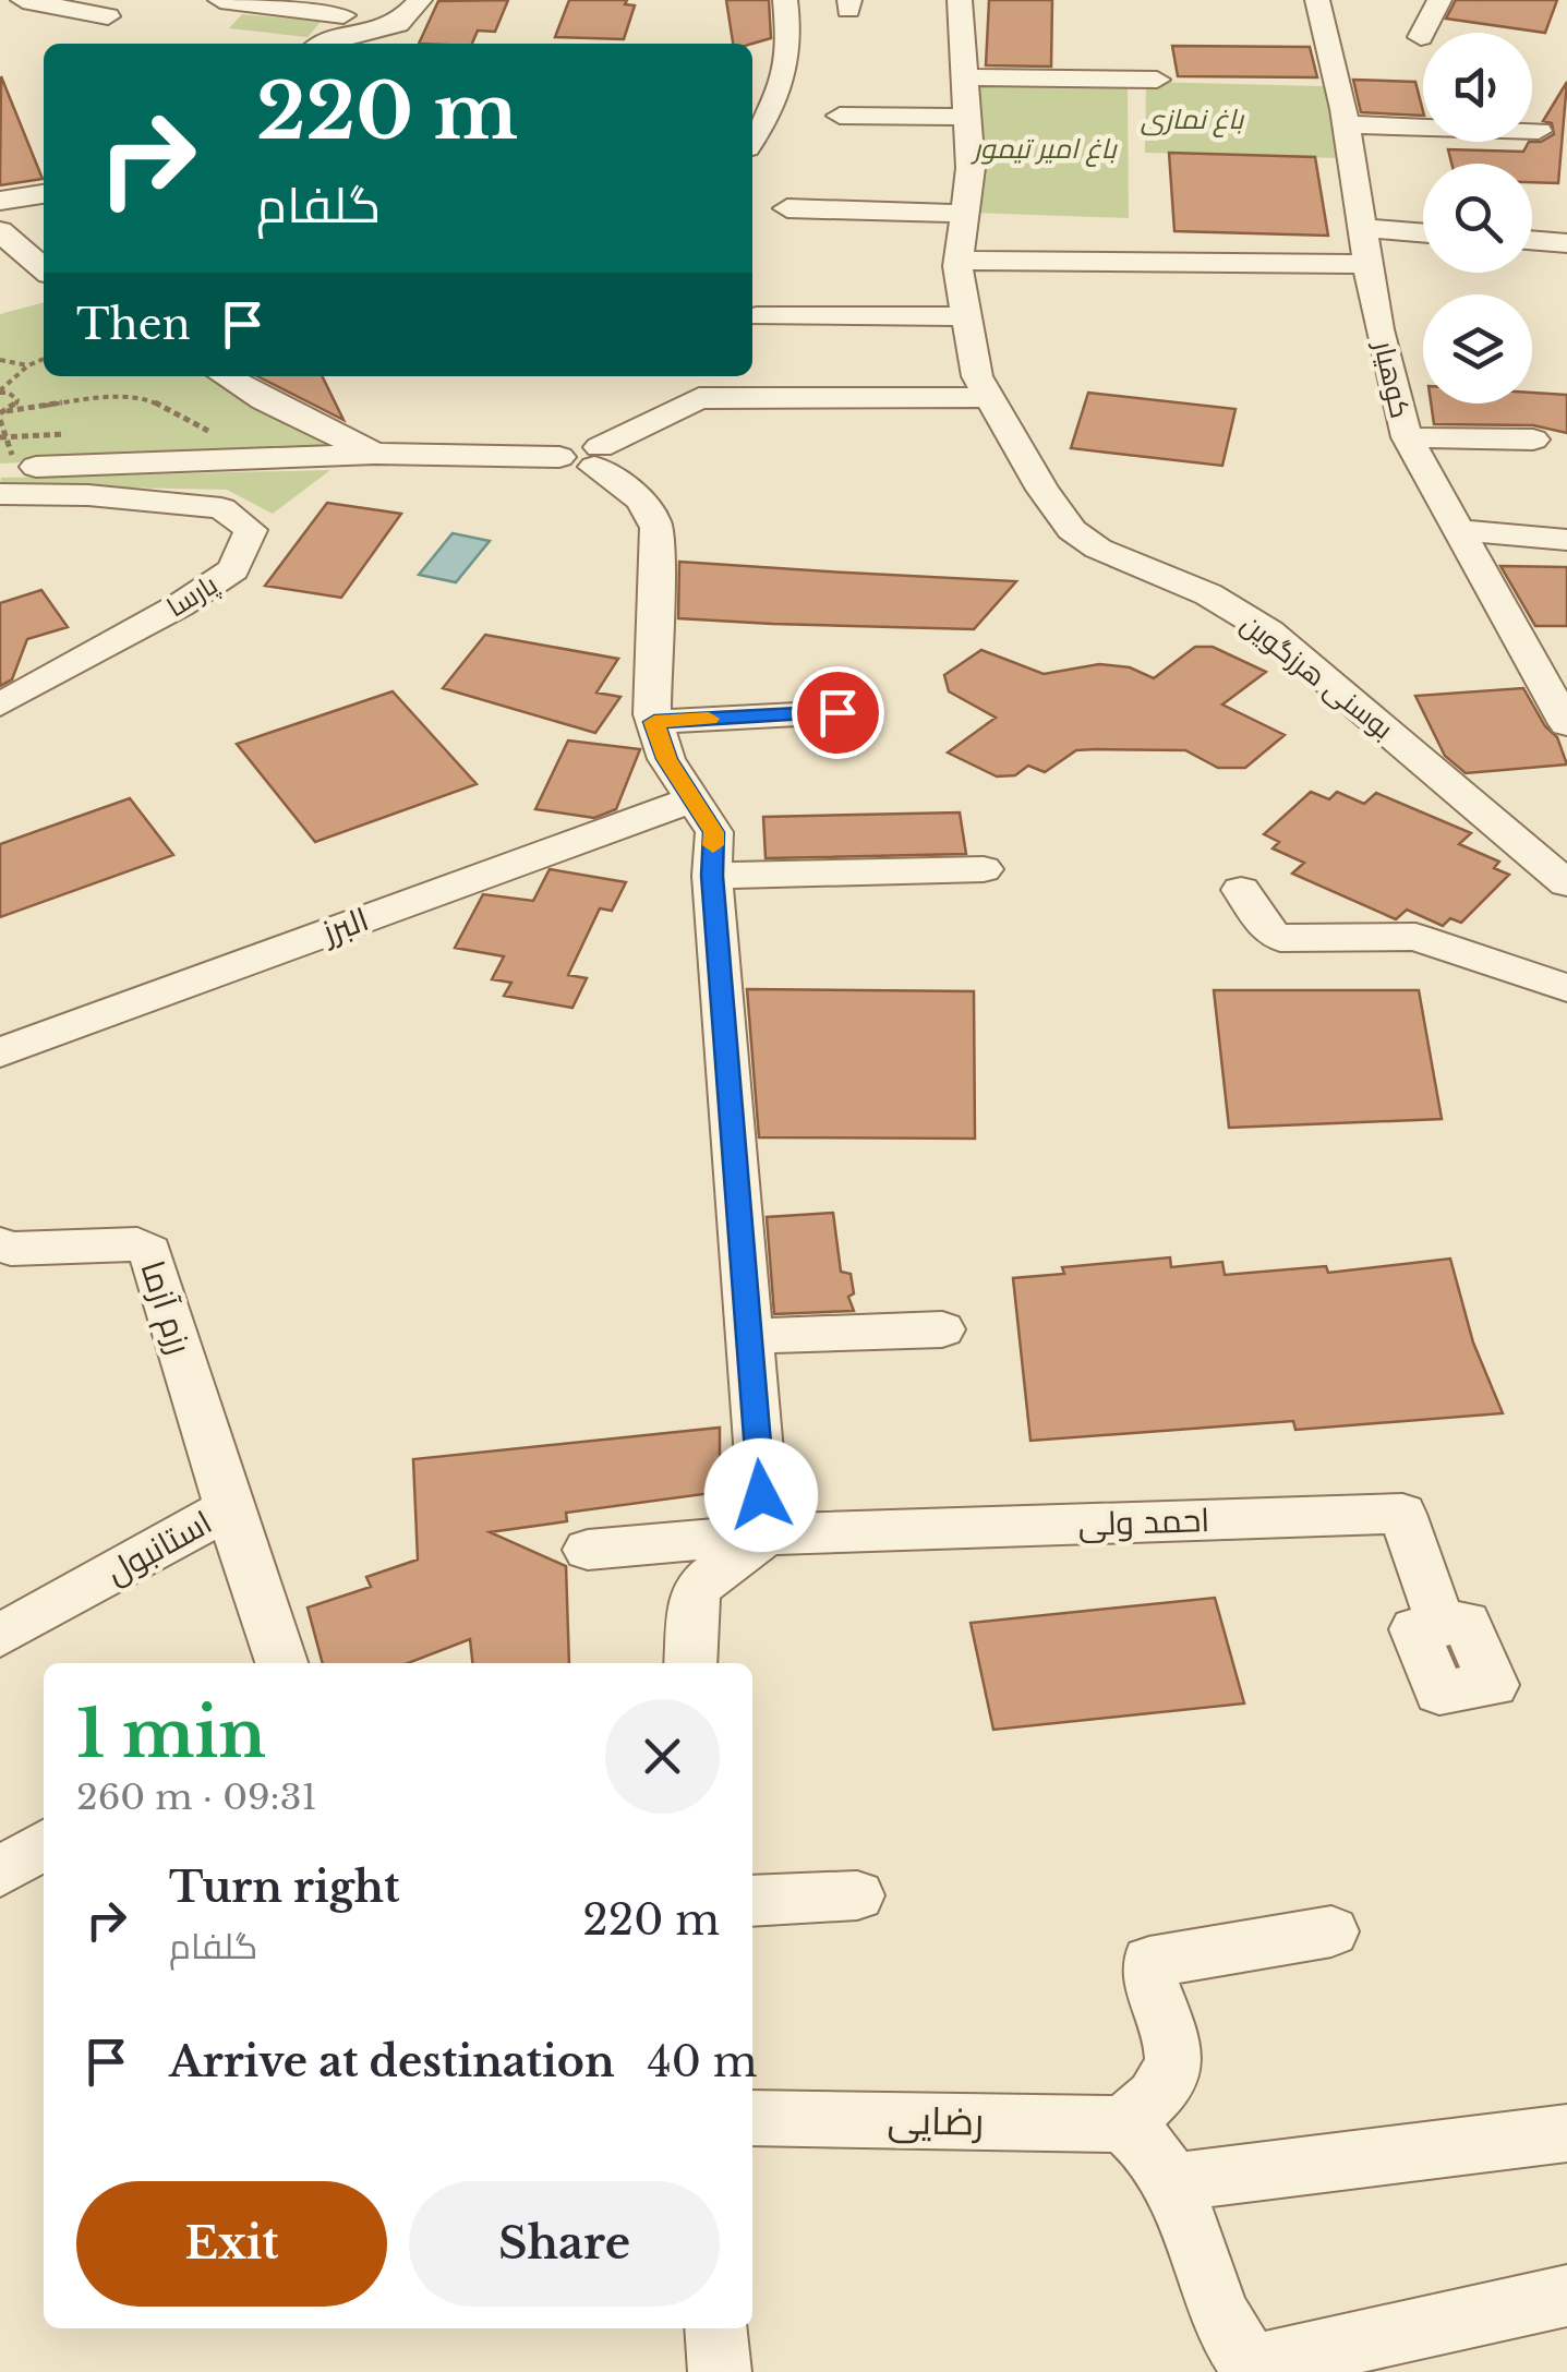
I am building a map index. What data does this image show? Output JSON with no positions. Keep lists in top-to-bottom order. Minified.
{"streets":{"street":["کوهیار","پارسا","بوسنی هرزگوین","البرز","رزم آزما","احمد ولی","استانبول","رضایی"]},"crossings":[["رزم آزما","استانبول"]],"parks":["باغ نمازی","باغ امیر تیمور"],"page":{"turn":["220 m","گلفام"],"then":"Then","heading":["1 min","260 m · 09:31"],"list":[{"name":"Turn right","note":"گلفام","value":"220 m"},{"name":"Arrive at destination","value":"40 m"}],"buttons":["Exit","Share"]}}
